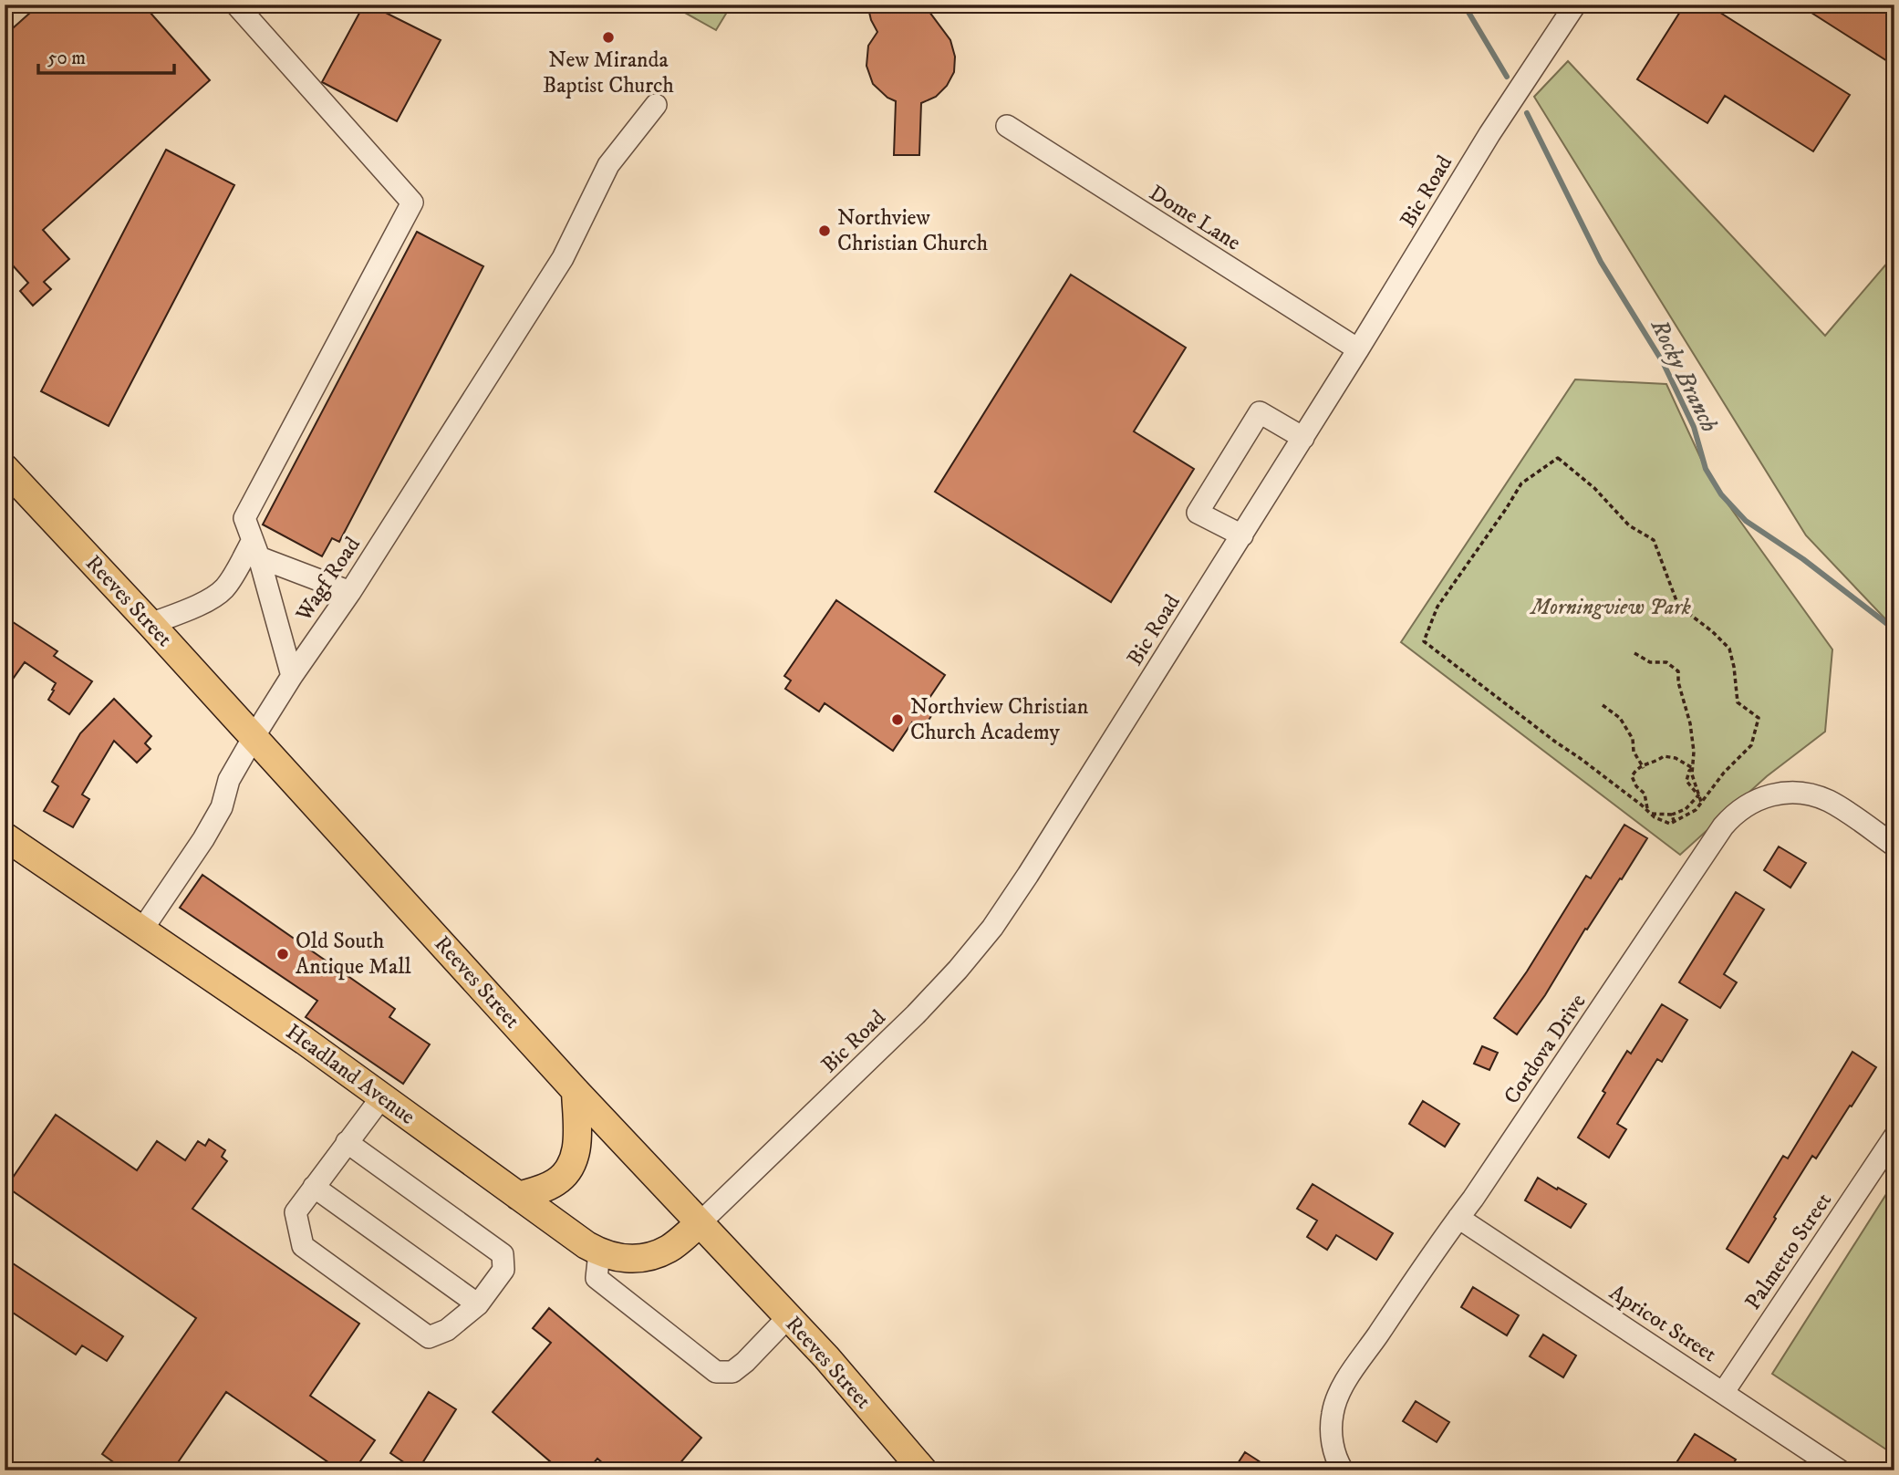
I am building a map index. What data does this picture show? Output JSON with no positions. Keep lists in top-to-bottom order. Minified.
{"streets":{"main road":["Reeves Street","Headland Avenue"],"street":["Bic Road","Dome Lane","Wagf Road","Cordova Drive","Palmetto Street","Apricot Street"]},"crossings":[["Bic Road","Dome Lane"],["Bic Road","Reeves Street"],["Bic Road","Headland Avenue"],["Wagf Road","Reeves Street"],["Wagf Road","Headland Avenue"],["Reeves Street","Headland Avenue"],["Cordova Drive","Apricot Street"],["Palmetto Street","Apricot Street"]],"water":["Rocky Branch"],"parks":["Morningview Park"],"places":["New Miranda Baptist Church","Northview Christian Church","Northview Christian Church Academy","Old South Antique Mall"],"scale_bar":"50 m"}
